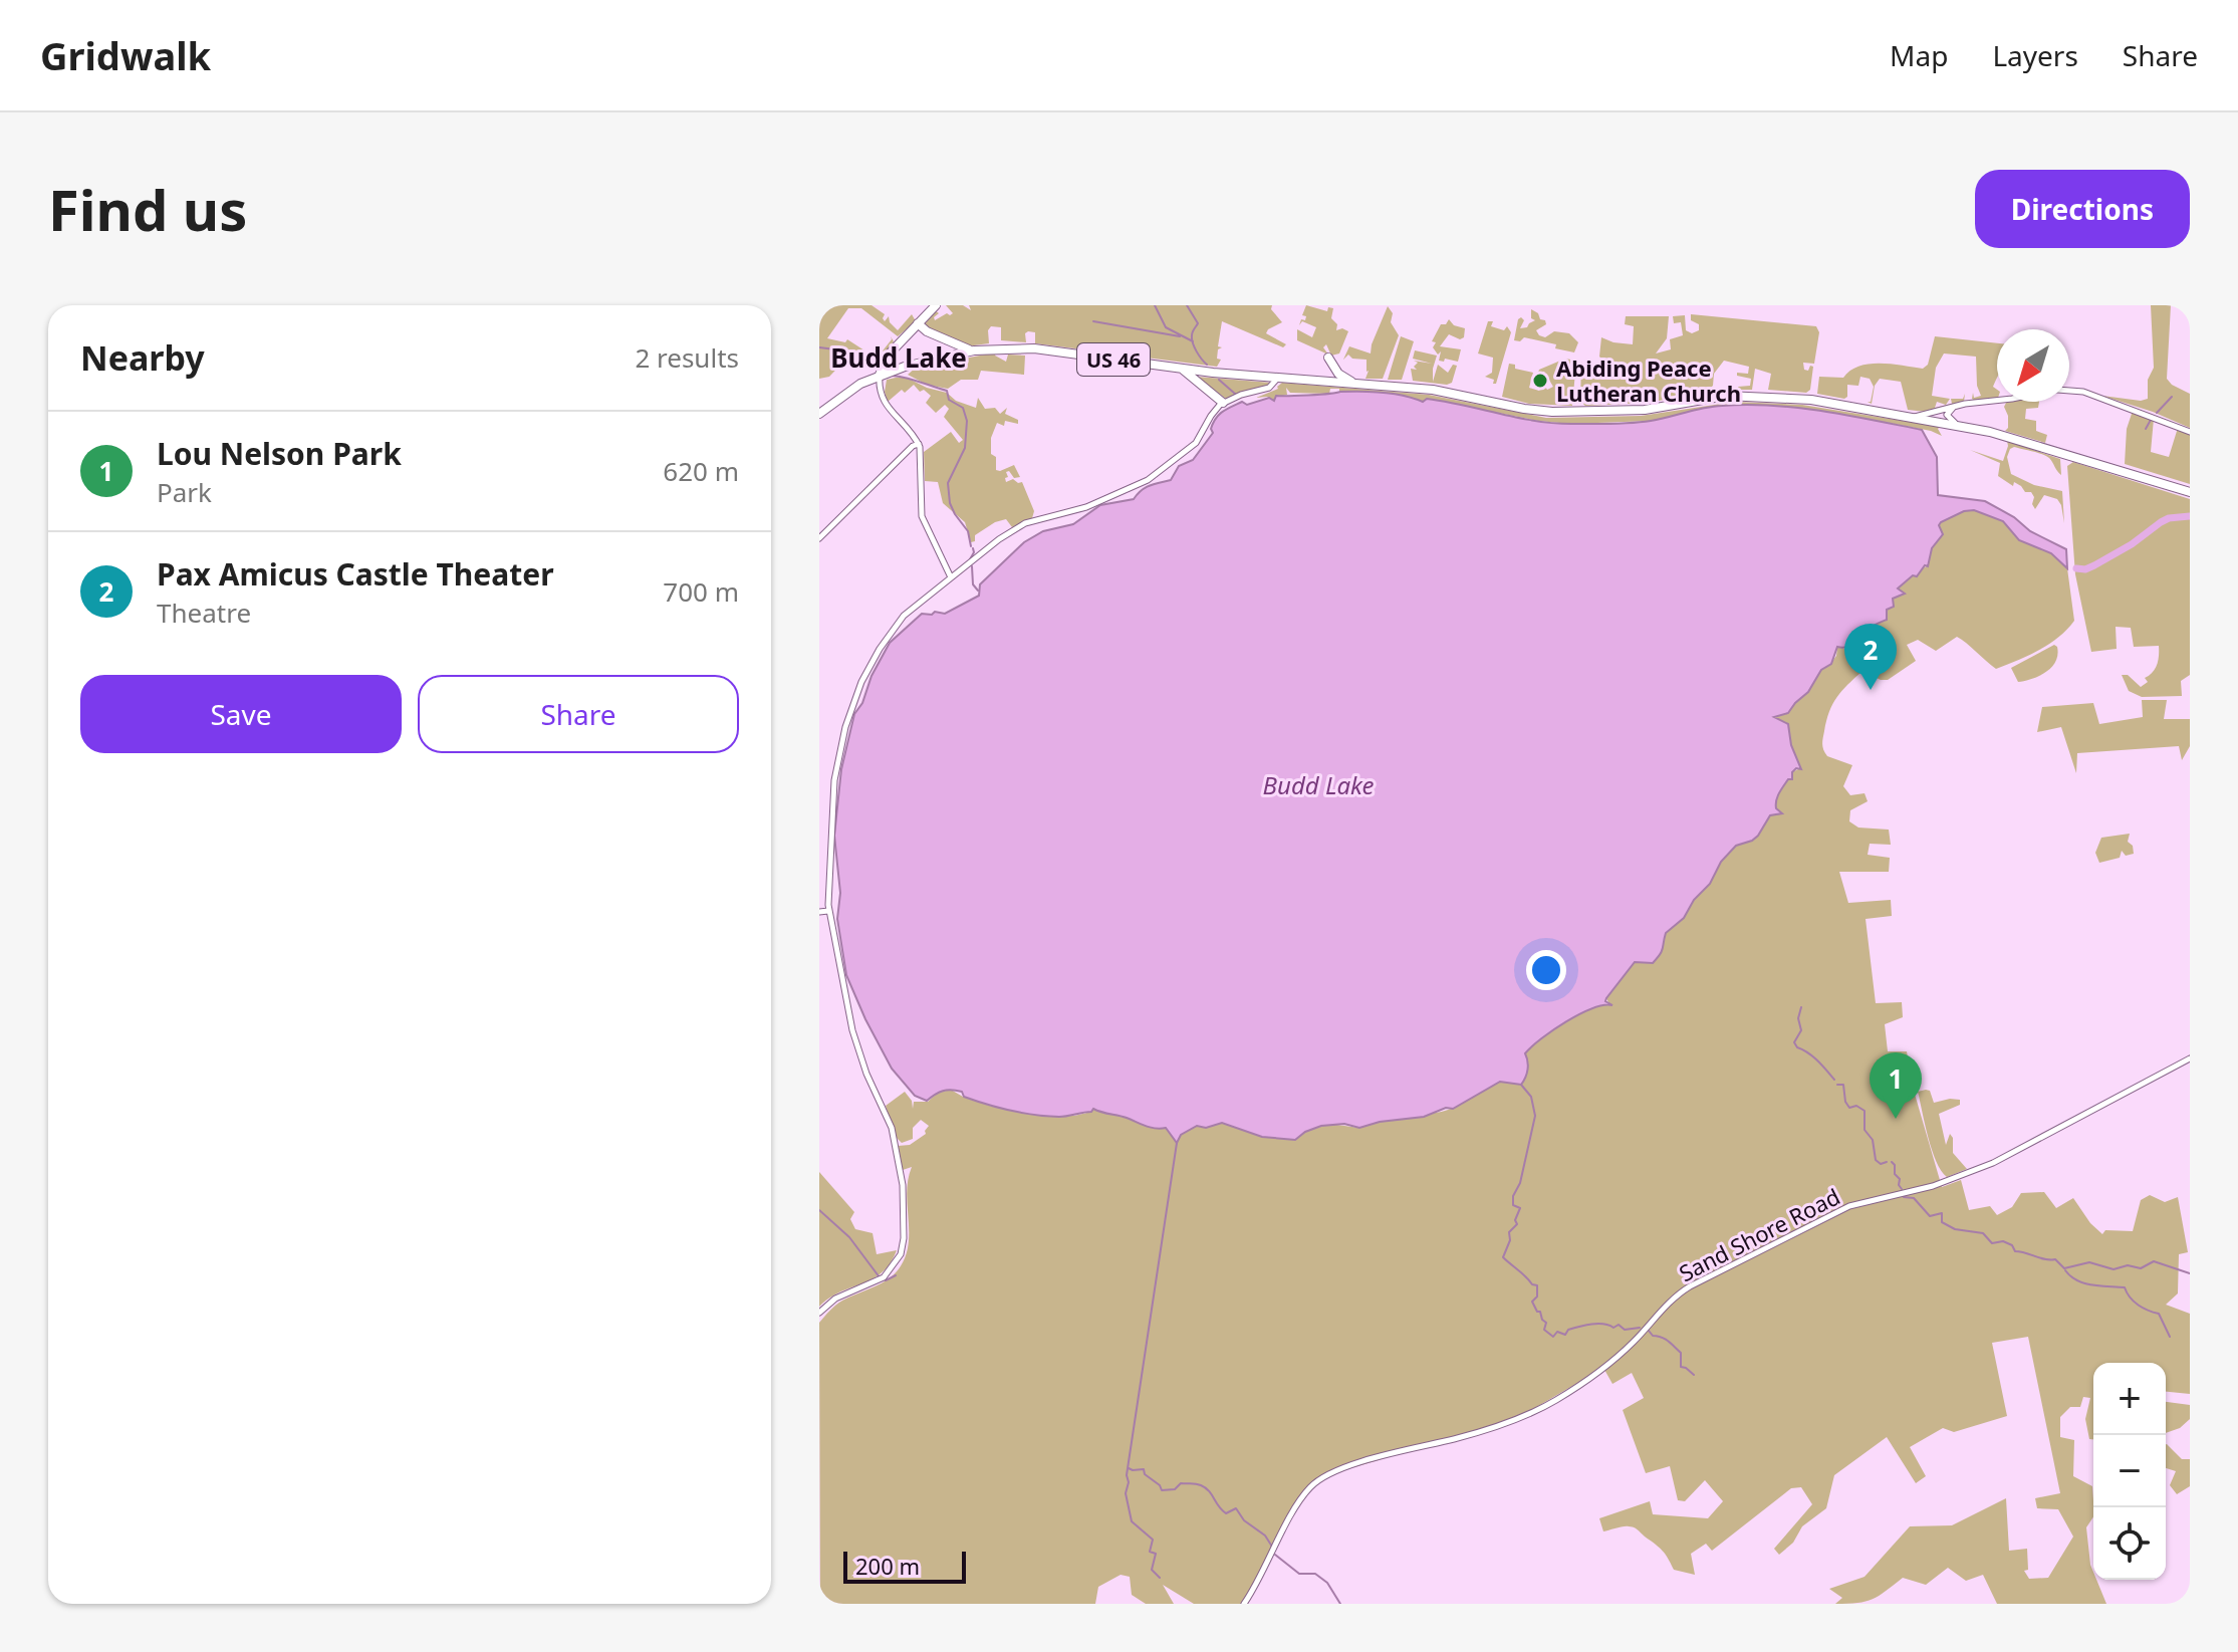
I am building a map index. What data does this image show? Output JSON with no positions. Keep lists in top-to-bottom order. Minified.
{"streets":{"main road":["US 46"],"street":["Sand Shore Road"]},"districts":["Budd Lake"],"water":["Budd Lake"],"places":["Abiding Peace Lutheran Church"],"scale_bar":"200 m","north":"bottom left","page":{"header":"Gridwalk","nav":["Map","Layers","Share"],"buttons":["Directions",["Save","Share"]],"title":"Find us","heading":["Nearby","2 results"],"list":[{"mark":"1","name":"Lou Nelson Park","note":"Park","value":"620 m"},{"mark":"2","name":"Pax Amicus Castle Theater","note":"Theatre","value":"700 m"}],"pins":["2","1"],"map_buttons":["+","−"],"scale":"200 m"}}
